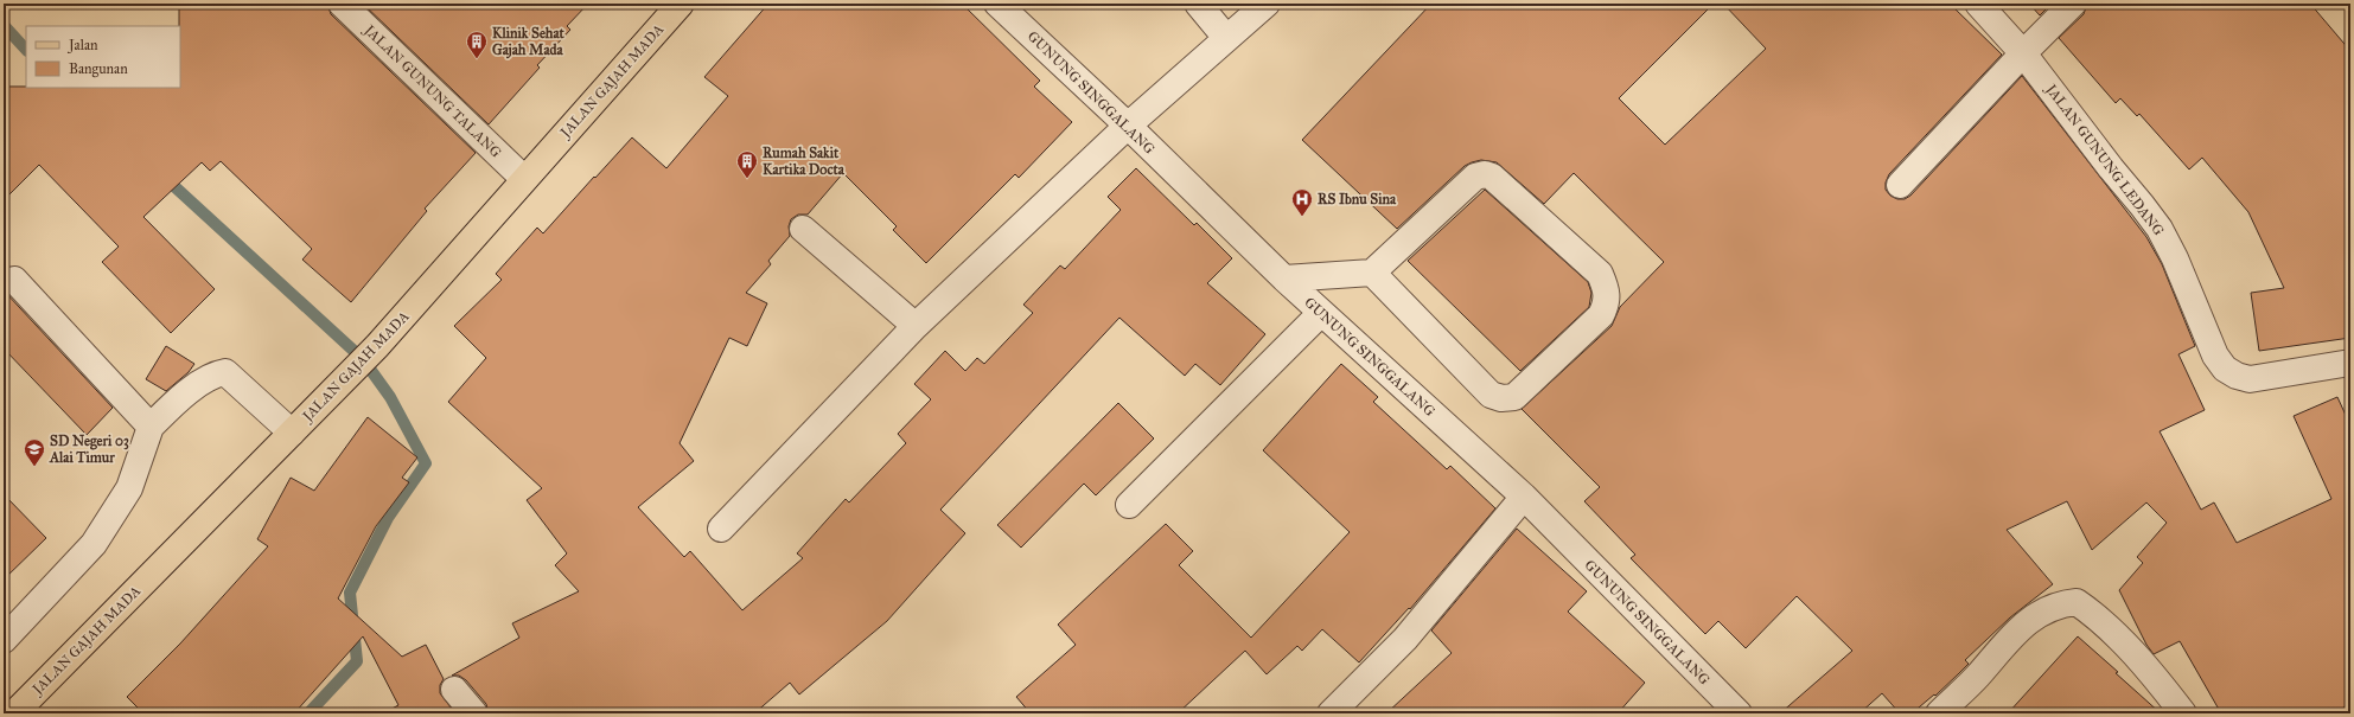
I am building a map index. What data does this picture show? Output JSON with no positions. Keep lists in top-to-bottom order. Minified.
{"streets":{"main road":["JALAN GAJAH MADA"],"street":["JALAN GUNUNG TALANG","GUNUNG SINGGALANG","JALAN GUNUNG LEDANG"]},"crossings":[["JALAN GAJAH MADA","JALAN GUNUNG TALANG"]],"places":{"building":["Klinik Sehat Gajah Mada","Rumah Sakit Kartika Docta"],"hospital":["RS Ibnu Sina"],"school or university":["SD Negeri 03 Alai Timur"]},"legend":["Jalan","Bangunan"]}
